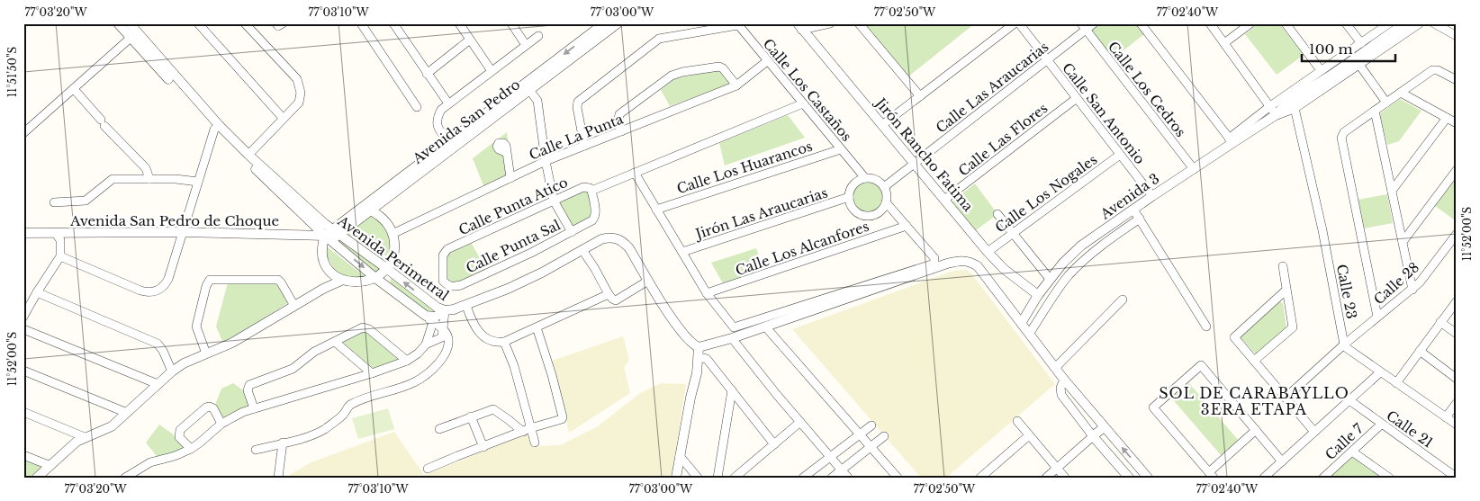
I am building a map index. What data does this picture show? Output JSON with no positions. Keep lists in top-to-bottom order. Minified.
{"streets":{"street":["Calle Las Araucarias","Calle Los Cedros","Calle Los Castaños","Calle San Antonio","Avenida San Pedro","Calle La Punta","Calle Las Flores","Jirón Rancho Fatima","Calle Los Huarancos","Calle Los Nogales","Avenida 3","Calle Punta Atico","Jirón Las Araucarias","Avenida San Pedro de Choque","Calle Punta Sal","Calle Los Alcanfores","Avenida Perimetral","Calle 28","Calle 23","Calle 21","Calle 7"]},"crossings":[["Calle Las Araucarias","Calle Los Cedros"],["Calle Las Araucarias","Calle Los Castaños"],["Calle Las Araucarias","Calle San Antonio"],["Calle Las Araucarias","Jirón Rancho Fatima"],["Calle Las Araucarias","Jirón Las Araucarias"],["Calle Los Cedros","Avenida 3"],["Calle Los Castaños","Calle La Punta"],["Calle Los Castaños","Calle Los Huarancos"],["Calle Los Castaños","Calle Punta Atico"],["Calle Los Castaños","Jirón Las Araucarias"],["Calle San Antonio","Calle Las Flores"],["Calle San Antonio","Calle Los Nogales"],["Calle San Antonio","Avenida 3"],["Avenida San Pedro","Avenida San Pedro de Choque"],["Avenida San Pedro","Avenida Perimetral"],["Calle Las Flores","Jirón Rancho Fatima"],["Jirón Rancho Fatima","Calle Los Nogales"],["Jirón Rancho Fatima","Avenida 3"],["Avenida 3","Calle 23"],["Calle Punta Atico","Calle Punta Sal"],["Avenida San Pedro de Choque","Avenida Perimetral"],["Calle 28","Calle 23"],["Calle 21","Calle 7"]],"districts":["SOL DE CARABAYLLO 3ERA ETAPA"],"scale_bar":"100 m","coordinates":["77°03'20\"W","77°03'10\"W","77°03'00\"W","77°02'50\"W","77°02'40\"W","11°51'50\"S","11°52'00\"S"]}
